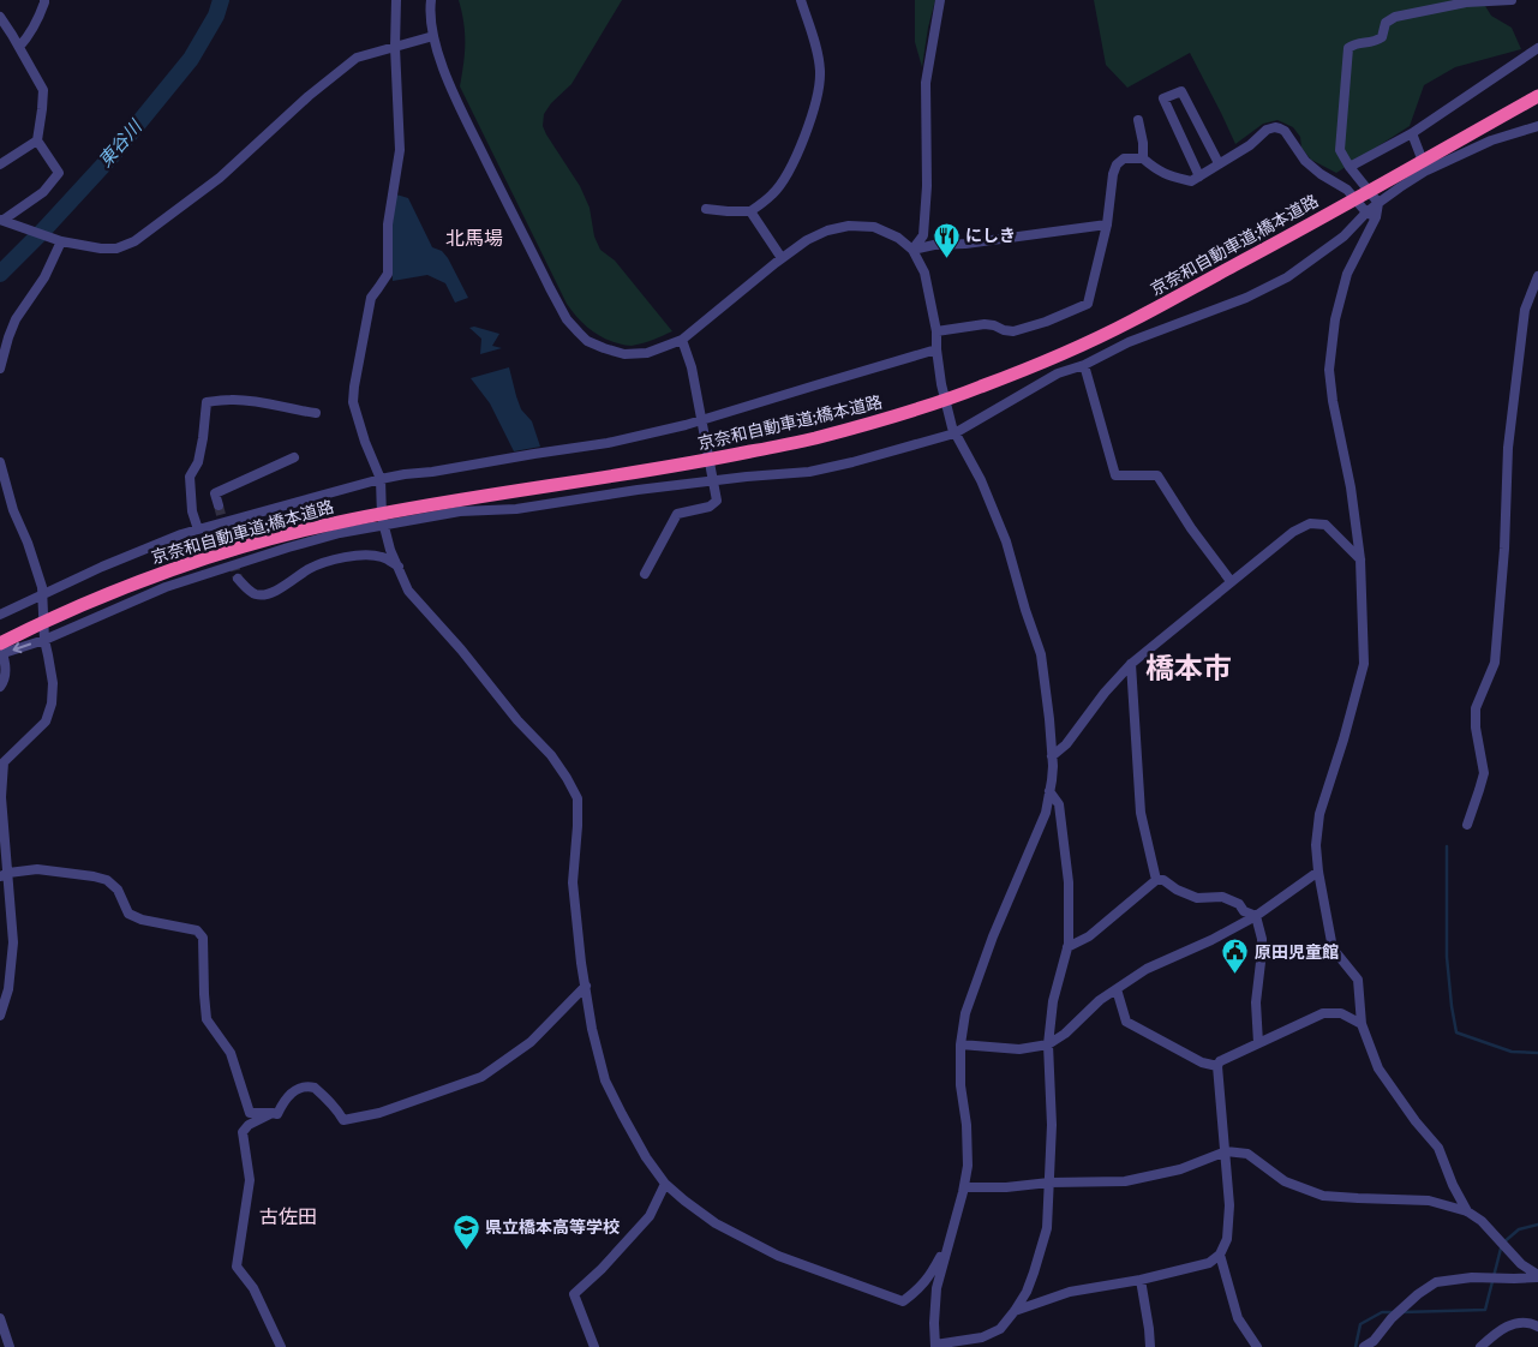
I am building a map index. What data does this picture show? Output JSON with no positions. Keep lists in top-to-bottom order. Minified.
{"streets":{"highway":["京奈和自動車道;橋本道路"]},"districts":["北馬場","橋本市","古佐田"],"water":["東谷川"],"places":{"restaurant":["にしき"],"public building":["原田児童館"],"school or university":["県立橋本高等学校"]}}
